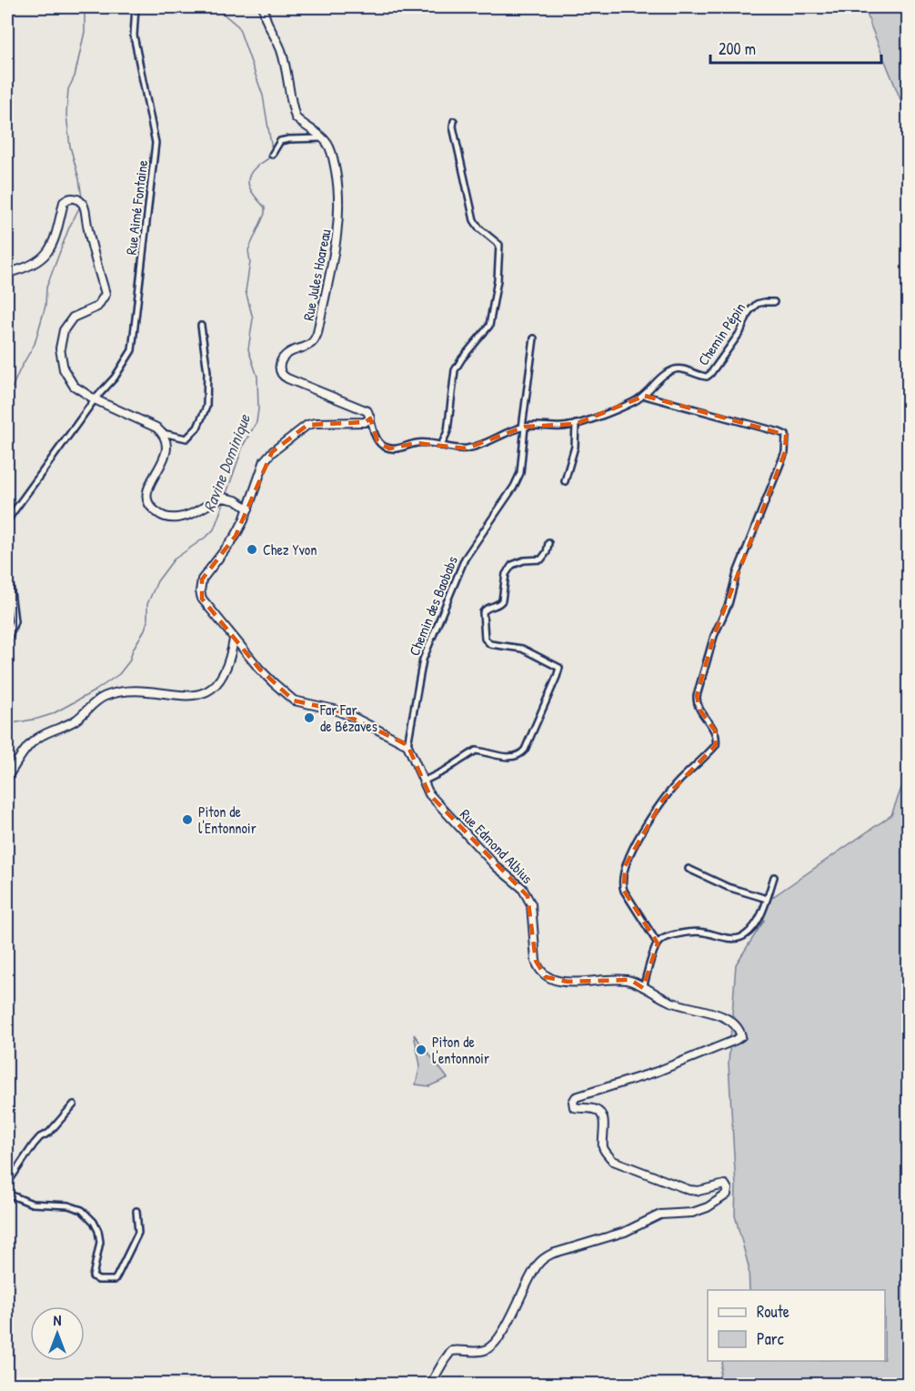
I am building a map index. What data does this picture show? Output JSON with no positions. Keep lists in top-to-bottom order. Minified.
{"streets":{"main road":["Rue Jules Hoareau","Rue Edmond Albius"],"street":["Rue Aimé Fontaine","Chemin Pépin","Chemin des Baobabs"]},"crossings":[["Rue Jules Hoareau","Chemin Pépin"],["Chemin Pépin","Chemin des Baobabs"],["Chemin des Baobabs","Rue Edmond Albius"]],"water":["Ravine Dominique"],"places":["Chez Yvon","Far Far de Bézaves","Piton de l'Entonnoir","Piton de l'entonnoir"],"legend":["Route","Parc"],"scale_bar":"200 m","north":"top"}
